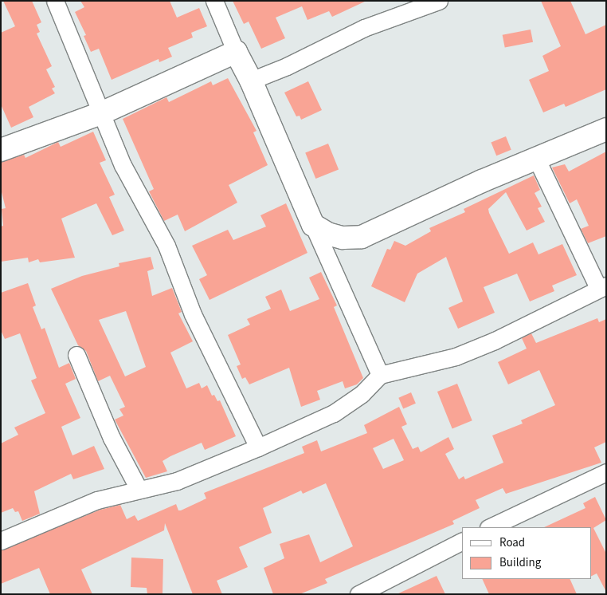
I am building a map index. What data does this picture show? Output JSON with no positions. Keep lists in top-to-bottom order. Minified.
{"legend":["Road","Building"]}
